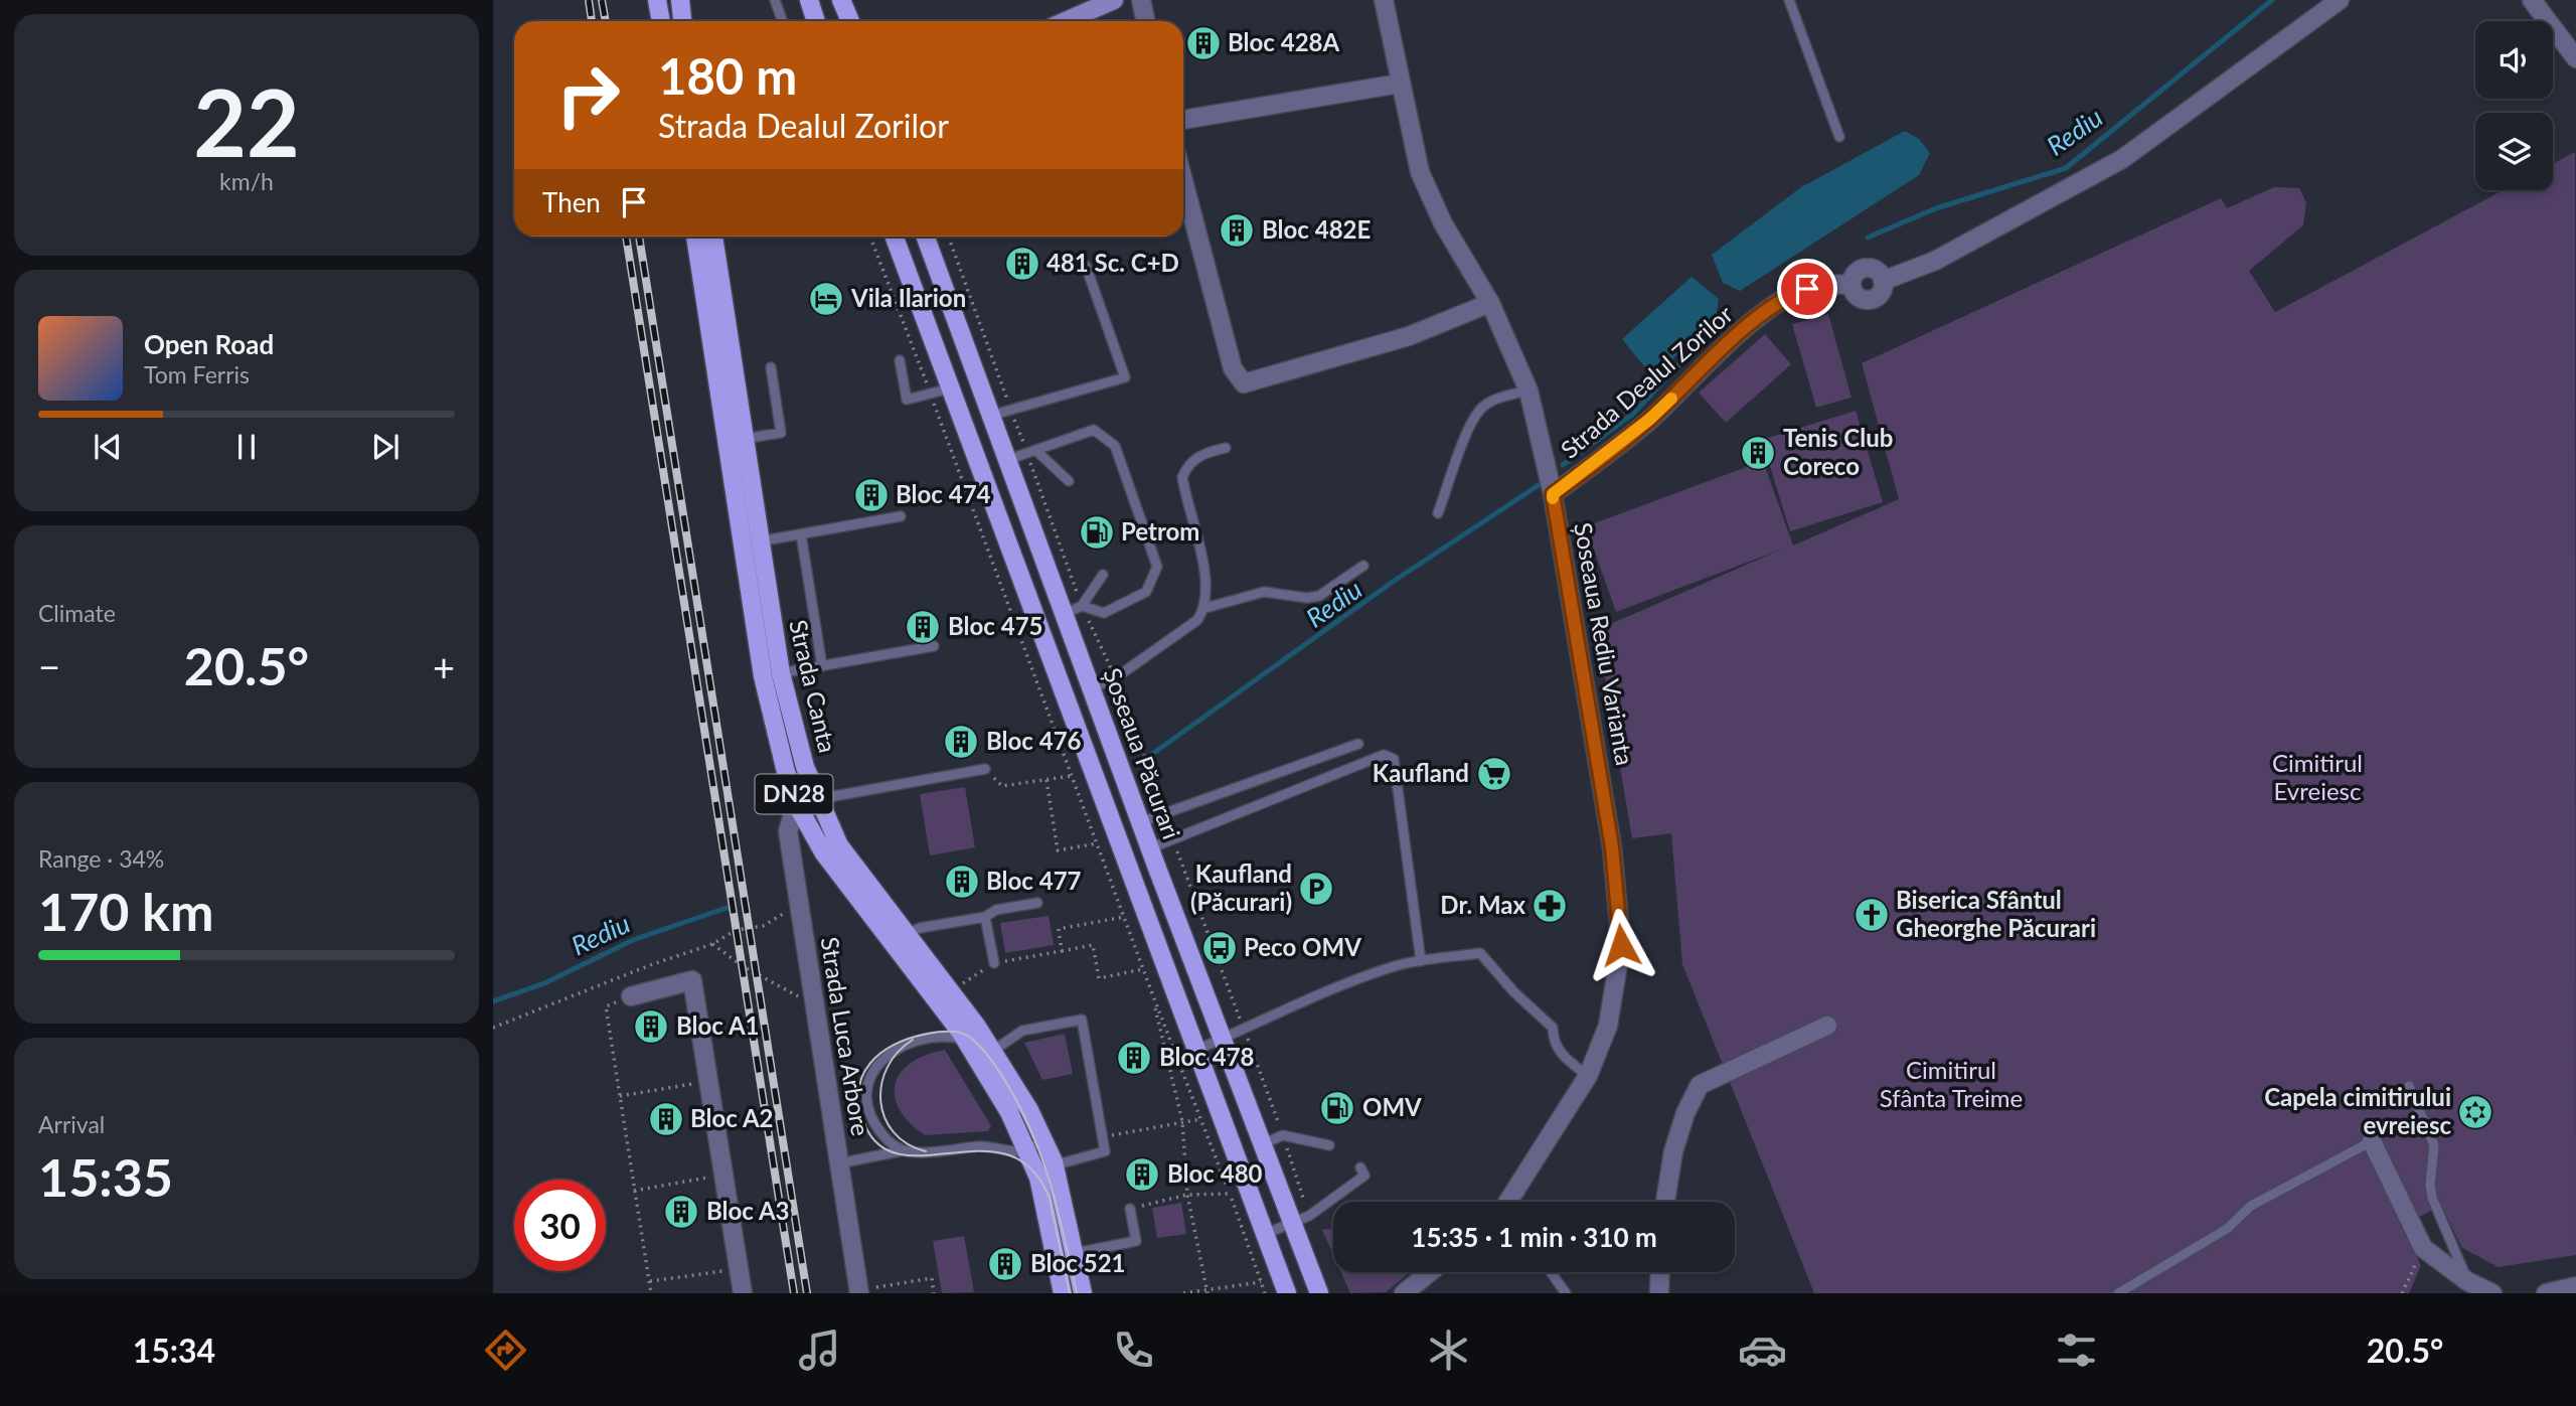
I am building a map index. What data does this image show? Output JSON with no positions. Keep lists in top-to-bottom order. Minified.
{"streets":{"main road":["Strada Canta","Șoseaua Păcurari","DN28"],"street":["Strada Dealul Zorilor","Șoseaua Rediu Varianta","Strada Luca Arbore"]},"crossings":[["Strada Dealul Zorilor","Șoseaua Rediu Varianta"],["Strada Canta","Strada Luca Arbore"]],"water":["Rediu"],"parks":["Cimitirul Evreiesc","Cimitirul Sfânta Treime"],"places":{"building":["Bloc 428A","Bloc 482E","481 Sc. C+D","Tenis Club Coreco","Bloc 474","Bloc 475","Bloc 476","Bloc 477","Bloc A1","Bloc 478","Bloc A2","Bloc 480","Bloc A3","Bloc 521"],"hotel":["Vila Ilarion"],"fuel station":["Petrom","OMV"],"supermarket":["Kaufland"],"parking":["Kaufland (Păcurari)"],"pharmacy":["Dr. Max"],"church":["Biserica Sfântul Gheorghe Păcurari"],"bus stop":["Peco OMV"],"synagogue":["Capela cimitirului evreiesc"]},"page":{"tile":[["22","km/h"],"Climate",["Range · 34%","170 km"],["Arrival","15:35"]],"turn":["180 m","Strada Dealul Zorilor"],"then":"Then","song":["Open Road","Tom Ferris"],"heat":["−","20.5°","+"],"limit":"30","trip":"15:35 · 1 min · 310 m","tabs":["15:34","20.5°"]}}
